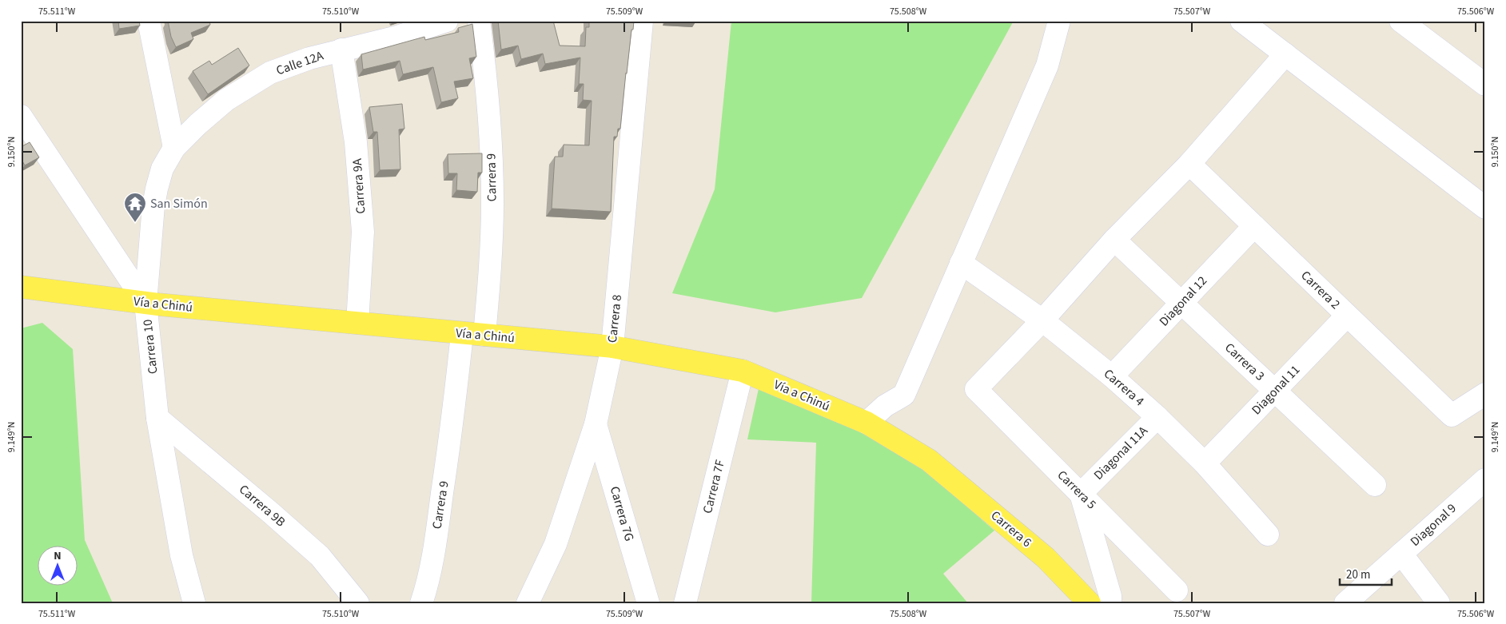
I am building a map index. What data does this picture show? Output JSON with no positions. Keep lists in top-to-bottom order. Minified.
{"streets":{"main road":["Vía a Chinú","Carrera 6"],"street":["Calle 12A","Carrera 9","Carrera 9A","Carrera 2","Diagonal 12","Carrera 8","Carrera 10","Carrera 3","Carrera 4","Diagonal 11","Diagonal 11A","Carrera 7F","Carrera 5","Carrera 9B","Carrera 7G","Diagonal 9"]},"crossings":[["Calle 12A","Carrera 9A"],["Calle 12A","Carrera 10"],["Carrera 9","Vía a Chinú"],["Carrera 9A","Vía a Chinú"],["Carrera 2","Diagonal 12"],["Carrera 2","Diagonal 11"],["Diagonal 12","Carrera 3"],["Diagonal 12","Carrera 4"],["Vía a Chinú","Carrera 8"],["Vía a Chinú","Carrera 10"],["Vía a Chinú","Carrera 7F"],["Vía a Chinú","Carrera 6"],["Carrera 8","Carrera 7G"],["Carrera 10","Carrera 9B"],["Carrera 3","Diagonal 11"],["Carrera 4","Diagonal 11"],["Carrera 4","Diagonal 11A"],["Carrera 4","Carrera 5"],["Diagonal 11A","Carrera 5"]],"places":{"temple":["San Simón"]},"scale_bar":"20 m","north":"top","coordinates":["75.511°W","75.510°W","75.509°W","75.508°W","75.507°W","75.506°W","9.150°N","9.149°N"]}
